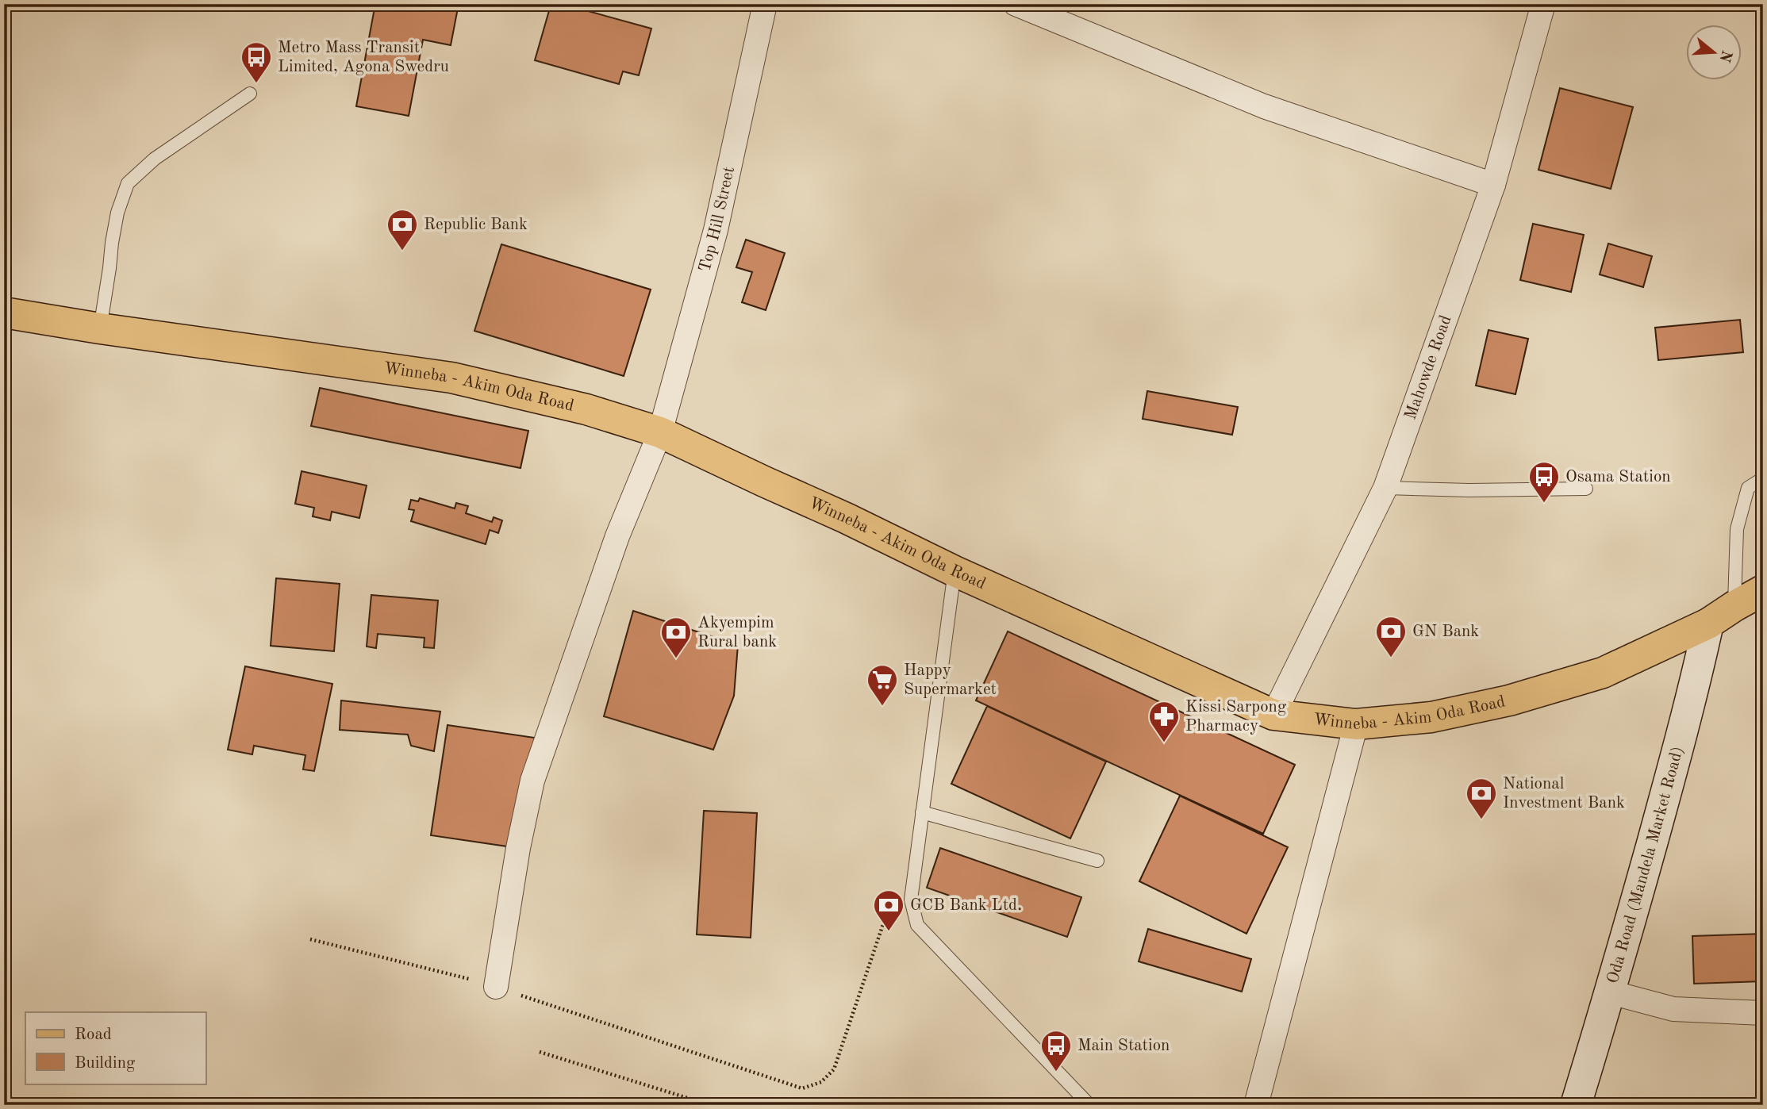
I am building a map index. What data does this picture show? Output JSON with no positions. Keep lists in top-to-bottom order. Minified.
{"streets":{"main road":["Winneba - Akim Oda Road"],"street":["Top Hill Street","Mahowde Road","Oda Road (Mandela Market Road)"]},"crossings":[["Top Hill Street","Winneba - Akim Oda Road"],["Mahowde Road","Winneba - Akim Oda Road"],["Winneba - Akim Oda Road","Oda Road (Mandela Market Road)"]],"places":{"bus stop":["Metro Mass Transit Limited, Agona Swedru","Osama Station","Main Station"],"bank":["Republic Bank","GN Bank","Akyempim Rural bank","National Investment Bank","GCB Bank Ltd."],"supermarket":["Happy Supermarket"],"pharmacy":["Kissi Sarpong Pharmacy"]},"legend":["Road","Building"],"north":"right"}
